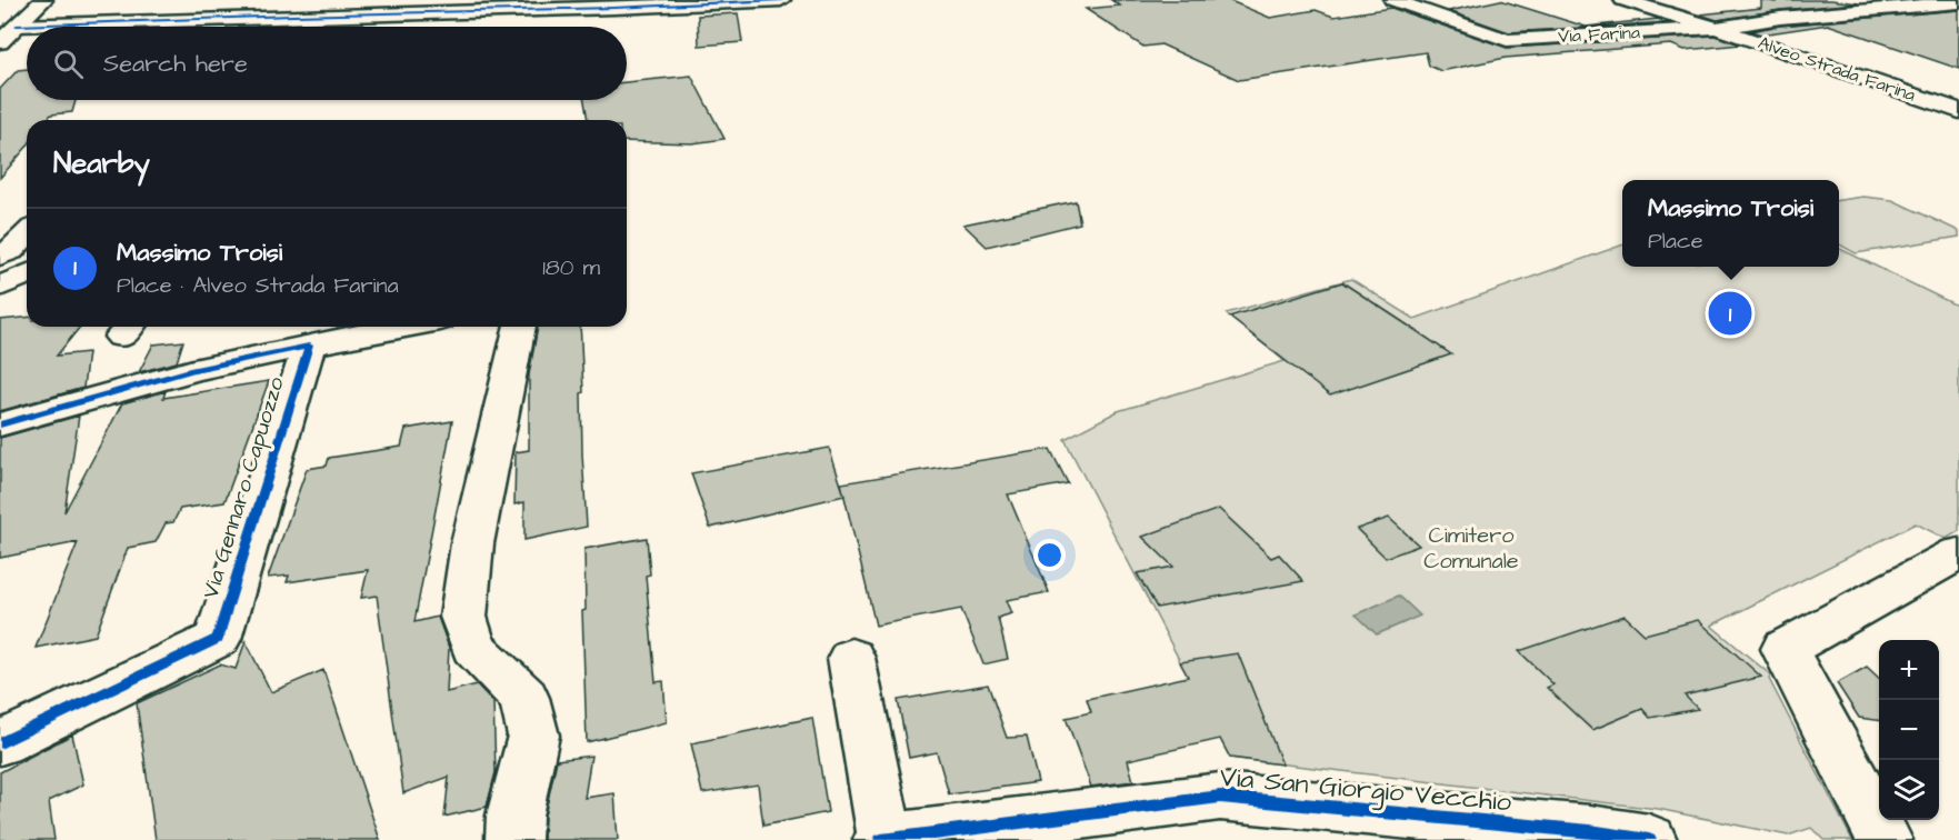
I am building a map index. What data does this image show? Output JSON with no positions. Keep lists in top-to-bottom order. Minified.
{"streets":{"street":["Via Farina","Alveo Strada Farina","Via Gennaro Capuozzo","Via San Giorgio Vecchio"]},"crossings":[["Via Farina","Alveo Strada Farina"]],"parks":["Cimitero Comunale"],"page":{"search":"Search here","heading":"Nearby","popup":["Massimo Troisi","Place"],"list":[{"mark":"1","name":"Massimo Troisi","note":"Place · Alveo Strada Farina","value":"180 m"}],"pins":"1","map_buttons":["+","−"]}}
